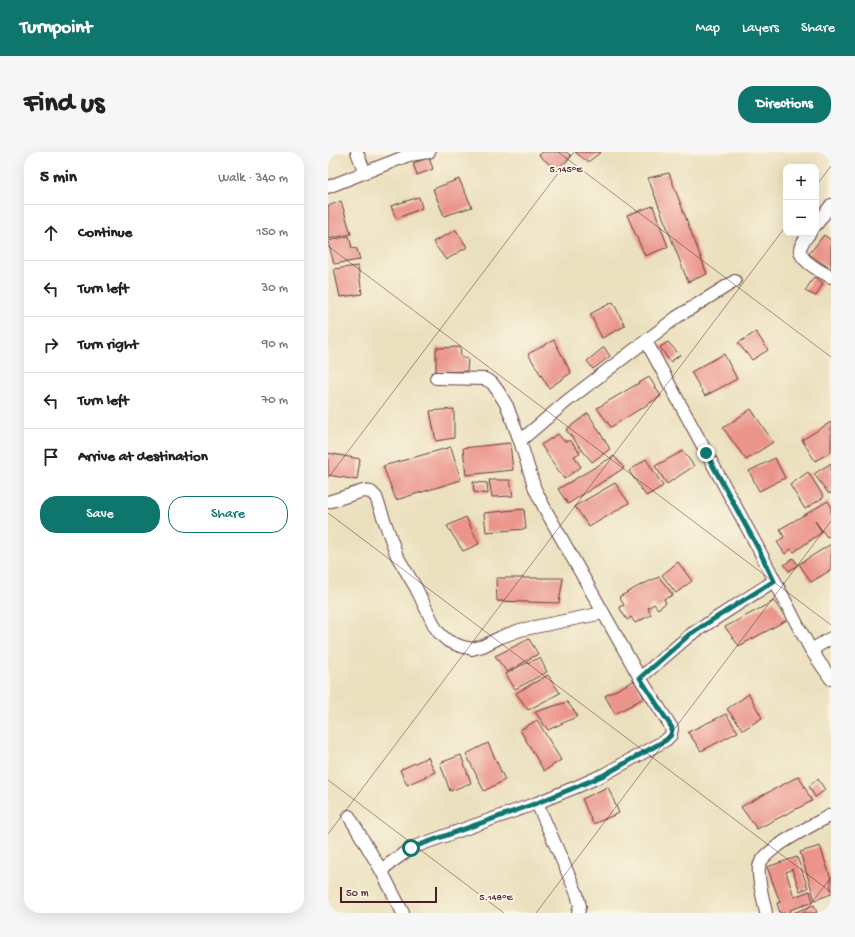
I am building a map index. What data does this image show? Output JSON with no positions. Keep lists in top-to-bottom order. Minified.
{"scale_bar":"50 m","page":{"header":"Turnpoint","nav":["Map","Layers","Share"],"buttons":["Directions",["Save","Share"]],"title":"Find us","heading":["5 min","Walk · 340 m"],"map_buttons":["+","−"],"list":[["Continue","150 m"],["Turn left","30 m"],["Turn right","90 m"],["Turn left","70 m"],"Arrive at destination"],"scale":"50 m"},"coordinates":["5.145°E","5.148°E"]}
